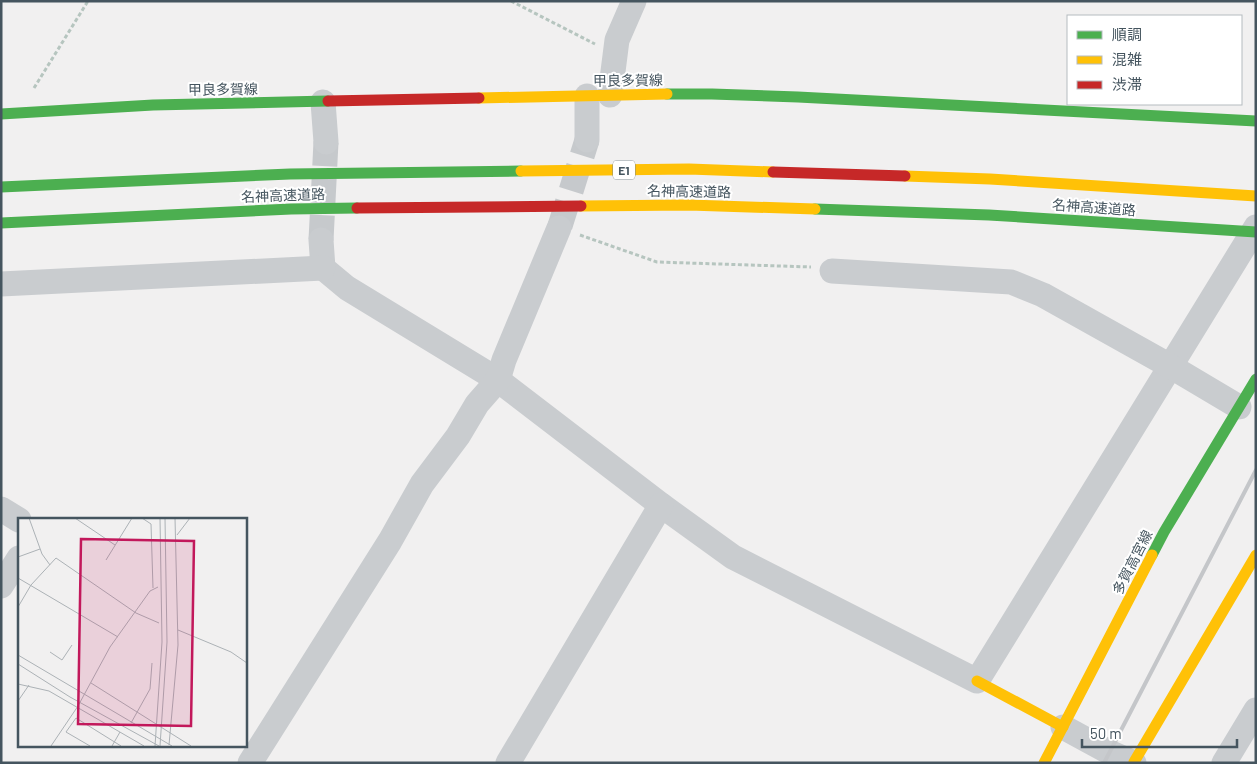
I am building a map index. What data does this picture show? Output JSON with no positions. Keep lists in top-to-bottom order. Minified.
{"streets":{"main road":["甲良多賀線","E1","名神高速道路","多賀高宮線"]},"legend":["順調","混雑","渋滞"],"scale_bar":"50 m"}
